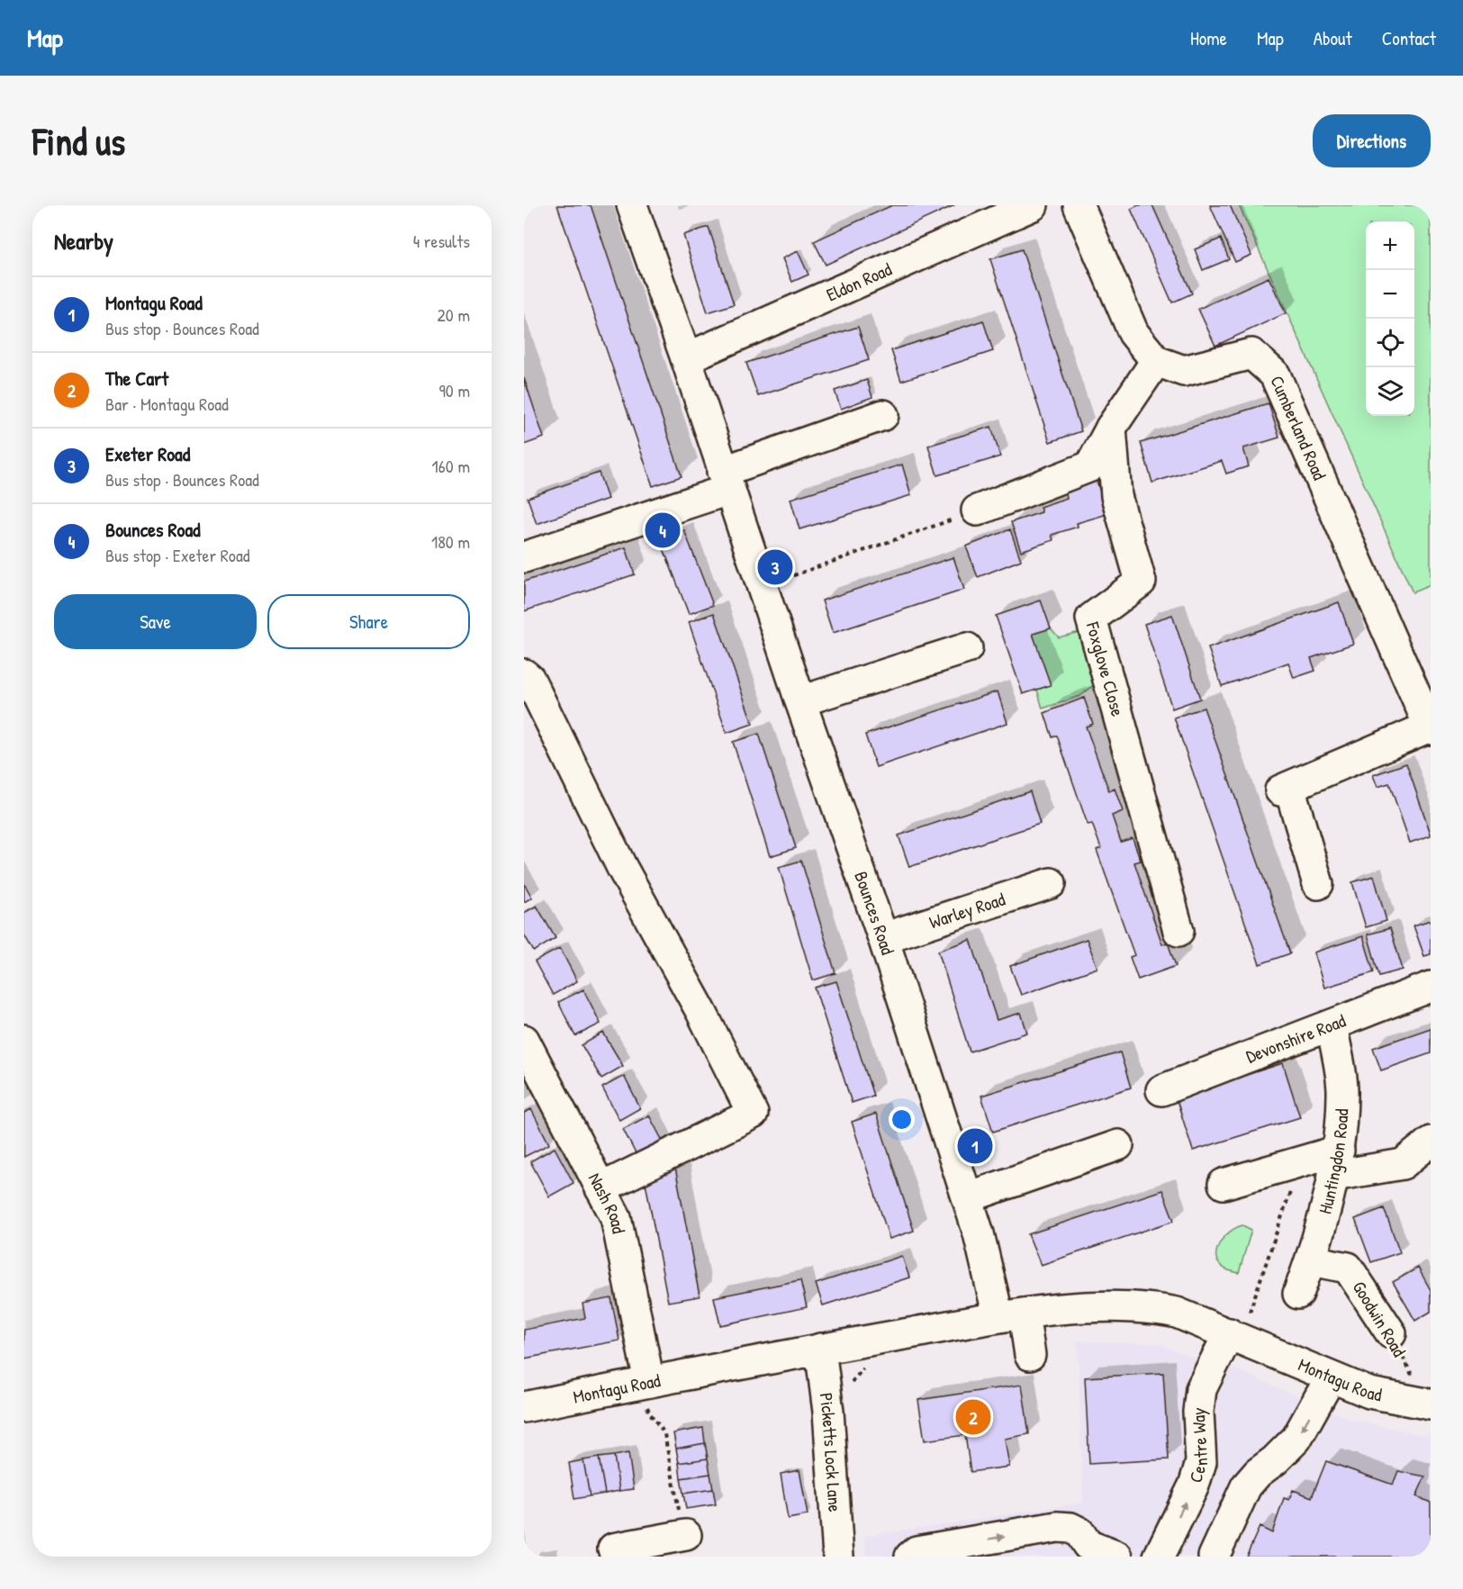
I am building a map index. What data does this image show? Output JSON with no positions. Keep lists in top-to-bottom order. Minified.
{"streets":{"street":["Eldon Road","Cumberland Road","Foxglove Close","Warley Road","Bounces Road","Devonshire Road","Huntingdon Road","Nash Road","Goodwin Road","Montagu Road","Centre Way","Picketts Lock Lane"]},"crossings":[["Eldon Road","Bounces Road"],["Warley Road","Bounces Road"],["Bounces Road","Montagu Road"],["Devonshire Road","Huntingdon Road"],["Huntingdon Road","Goodwin Road"],["Nash Road","Montagu Road"],["Goodwin Road","Montagu Road"],["Montagu Road","Centre Way"],["Montagu Road","Picketts Lock Lane"]],"page":{"header":"Map","nav":["Home","Map","About","Contact"],"buttons":["Directions",["Save","Share"]],"title":"Find us","heading":["Nearby","4 results"],"map_buttons":["+","−"],"list":[{"mark":"1","name":"Montagu Road","note":"Bus stop · Bounces Road","value":"20 m"},{"mark":"2","name":"The Cart","note":"Bar · Montagu Road","value":"90 m"},{"mark":"3","name":"Exeter Road","note":"Bus stop · Bounces Road","value":"160 m"},{"mark":"4","name":"Bounces Road","note":"Bus stop · Exeter Road","value":"180 m"}],"pins":["4","3","1","2"]}}
